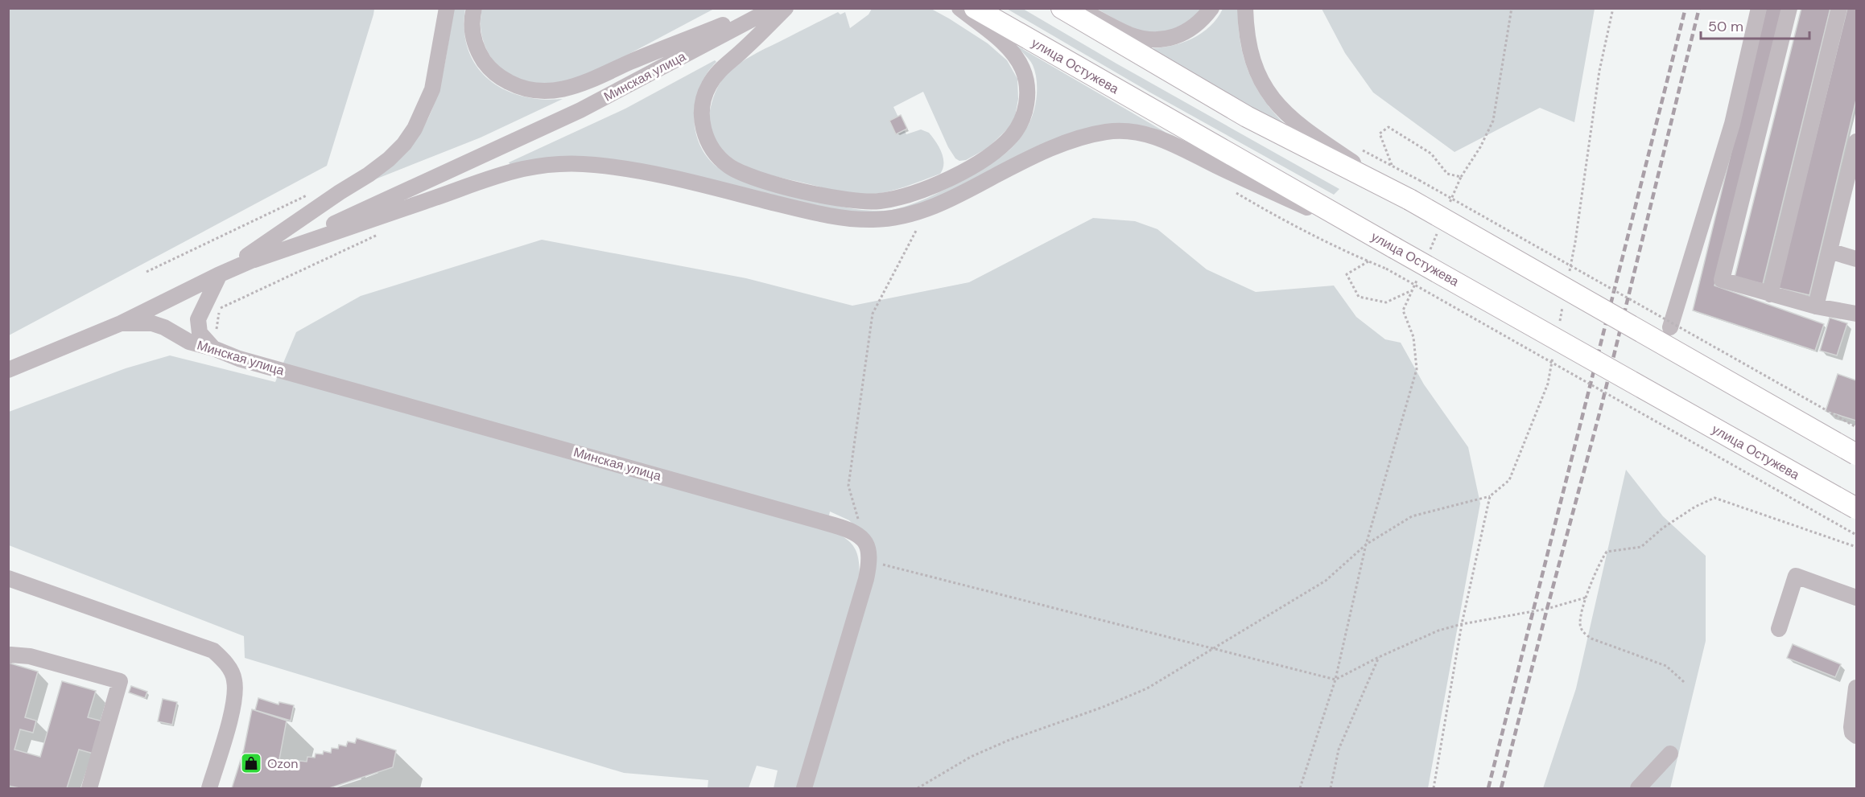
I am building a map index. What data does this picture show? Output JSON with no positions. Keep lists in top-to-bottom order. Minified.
{"streets":{"main road":["улица Остужева"],"street":["Минская улица"]},"places":{"shop":["Ozon"]},"scale_bar":"50 m"}
